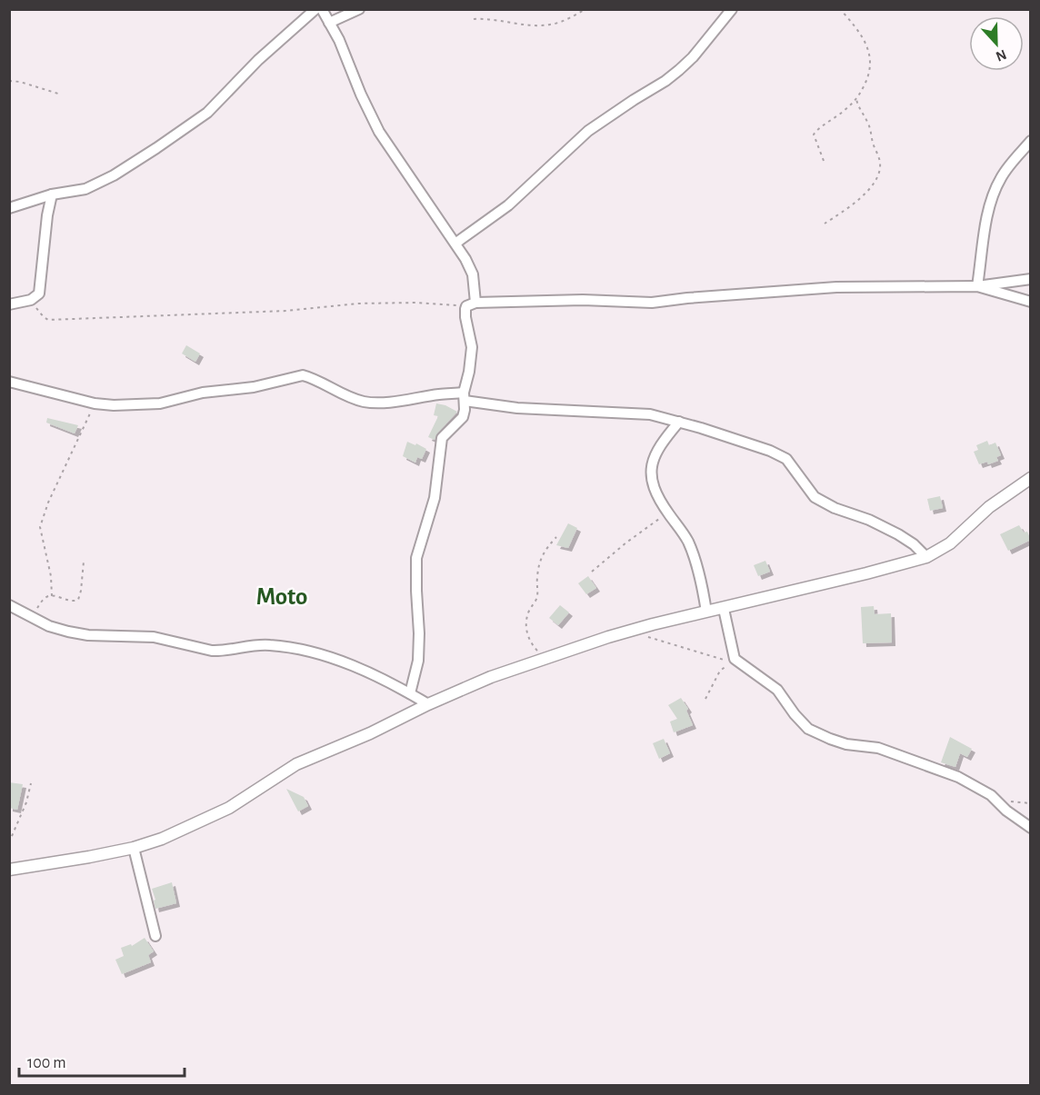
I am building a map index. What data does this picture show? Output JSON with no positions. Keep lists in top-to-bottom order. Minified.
{"districts":["Moto"],"scale_bar":"100 m","north":"bottom"}
